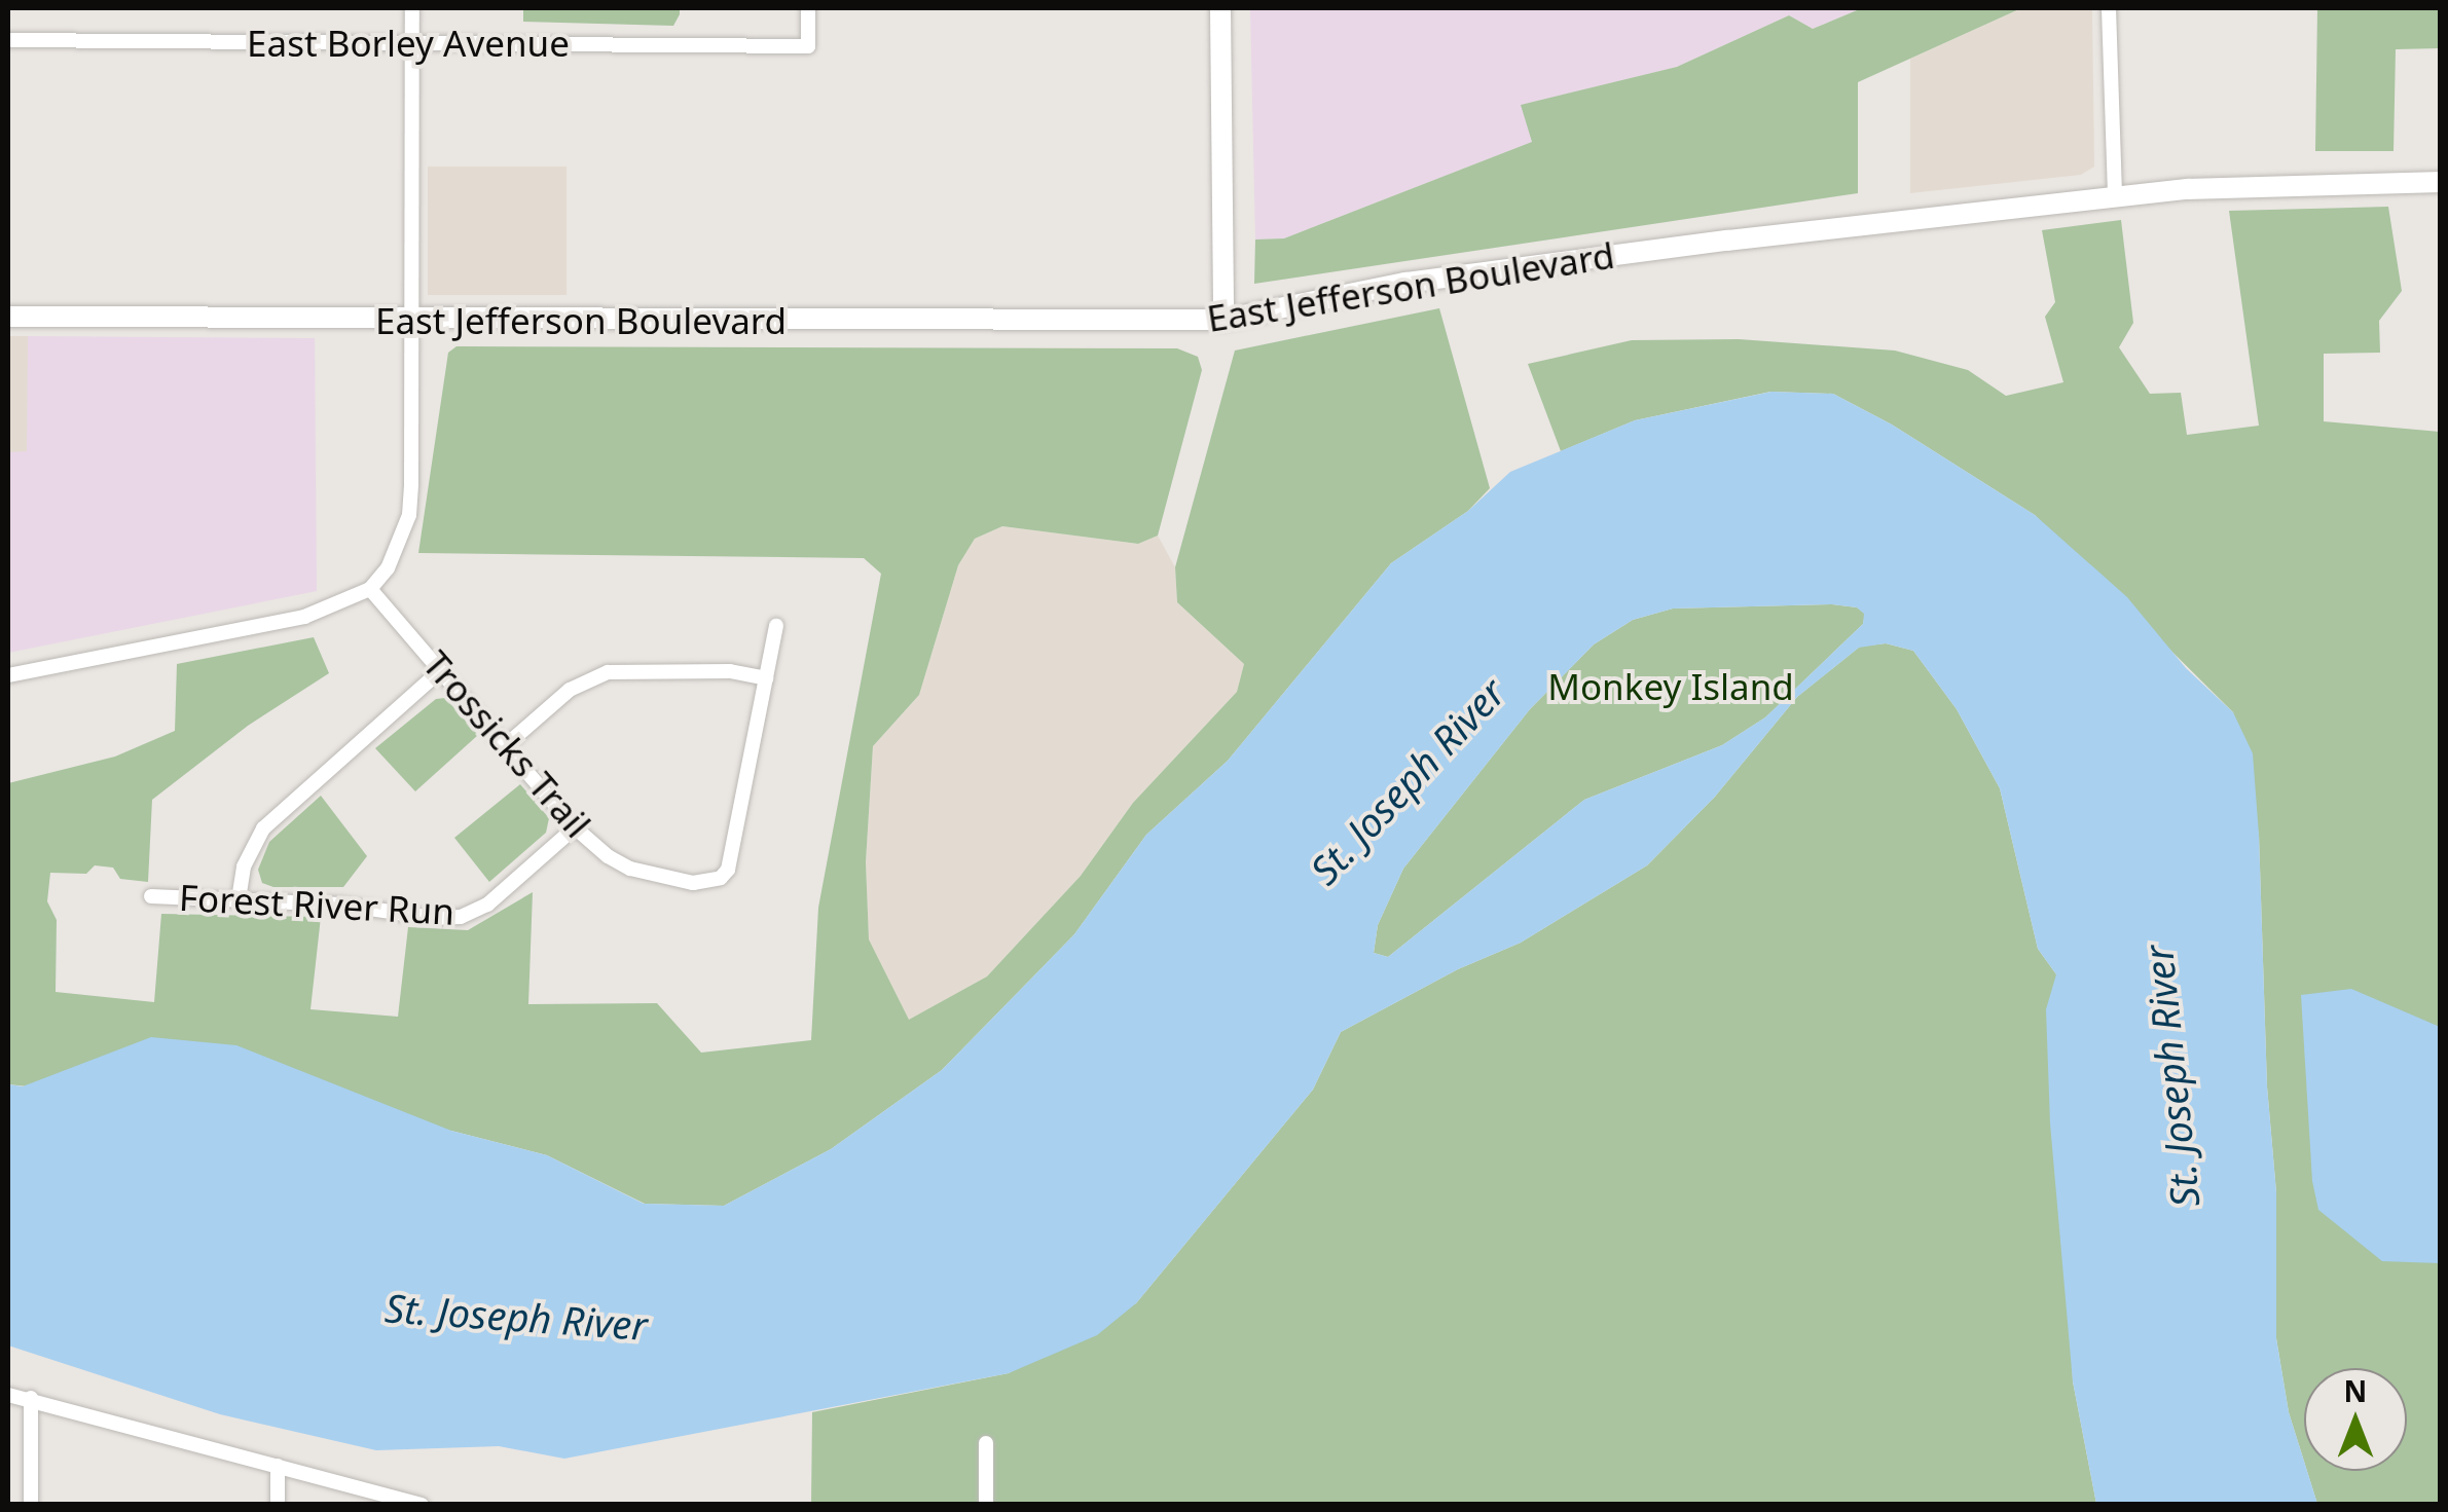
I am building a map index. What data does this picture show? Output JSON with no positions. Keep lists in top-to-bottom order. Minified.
{"streets":{"street":["East Borley Avenue","East Jefferson Boulevard","Trossicks Trail","Forest River Run"]},"crossings":[["Trossicks Trail","Forest River Run"]],"water":["St. Joseph River"],"parks":["Monkey Island"],"north":"top"}
